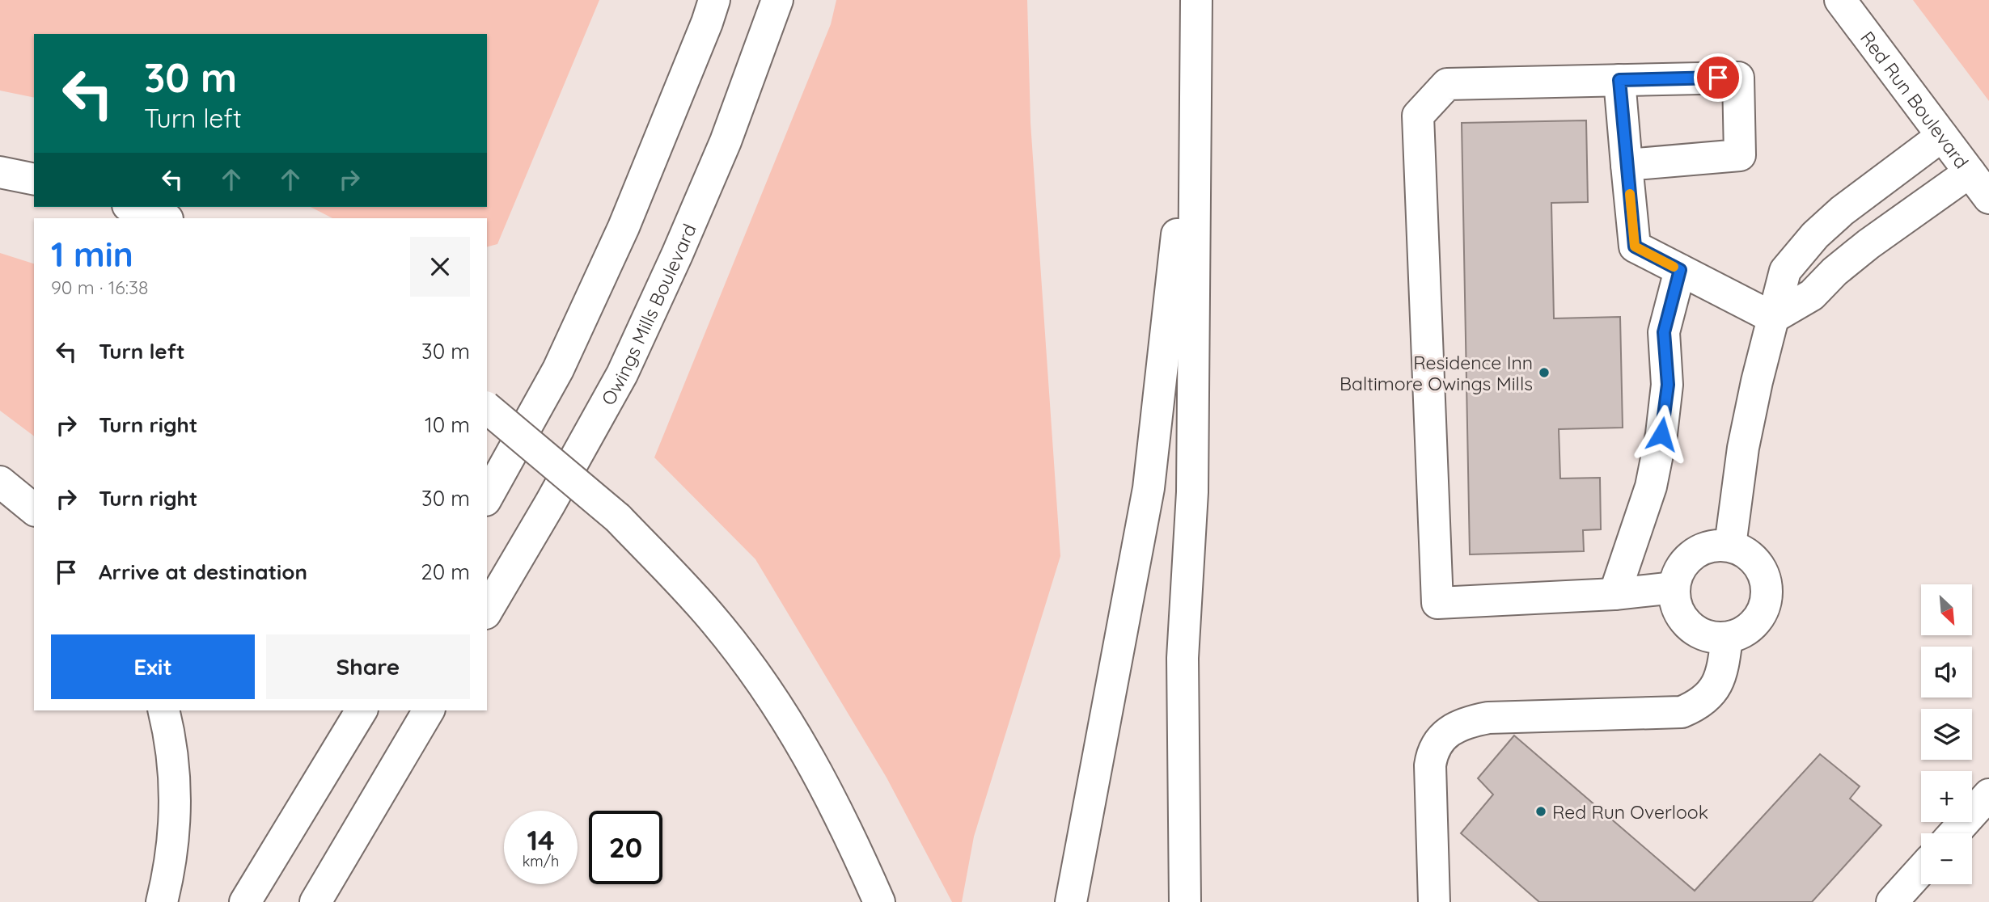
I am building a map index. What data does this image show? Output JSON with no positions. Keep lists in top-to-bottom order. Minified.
{"streets":{"main road":["Red Run Boulevard","Owings Mills Boulevard"]},"places":["Residence Inn Baltimore Owings Mills","Red Run Overlook"],"north":"bottom right","page":{"turn":["30 m","Turn left"],"heading":["1 min","90 m · 16:38"],"list":[{"name":"Turn left","value":"30 m"},{"name":"Turn right","value":"10 m"},{"name":"Turn right","value":"30 m"},{"name":"Arrive at destination","value":"20 m"}],"map_buttons":["+","−"],"buttons":["Exit","Share"],"speed":"14 km/h","limit":"20"}}
